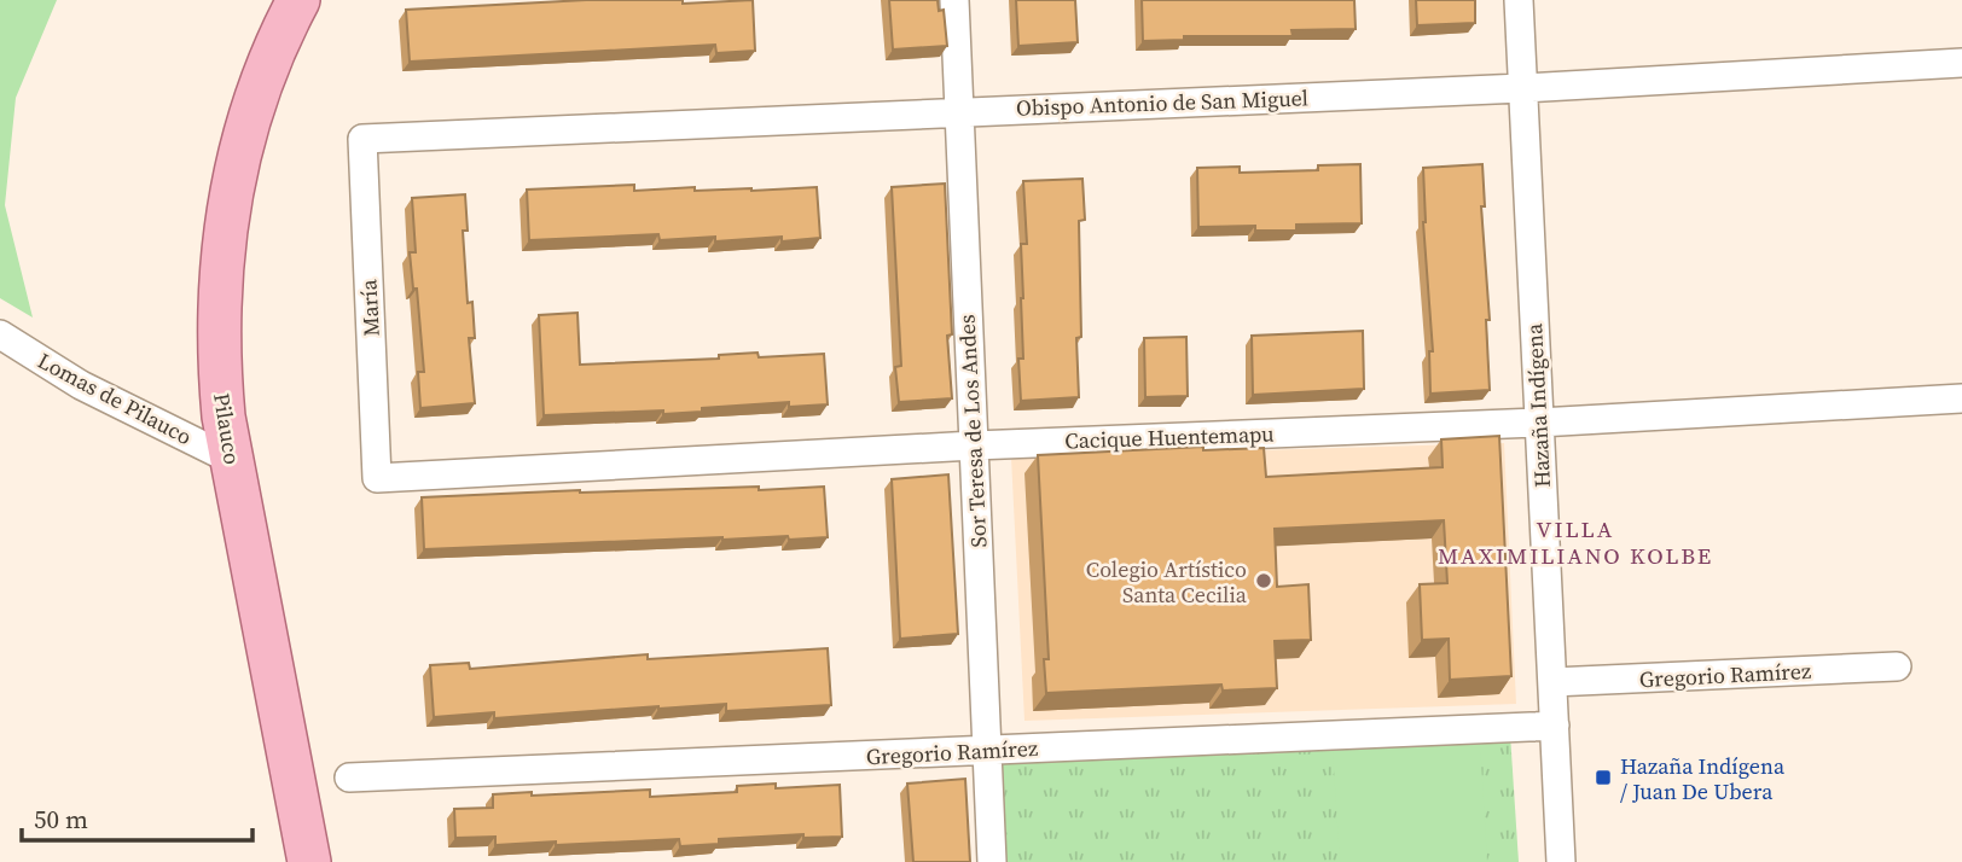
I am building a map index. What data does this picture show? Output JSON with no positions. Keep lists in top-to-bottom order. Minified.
{"streets":{"main road":["Pilauco"],"street":["Obispo Antonio de San Miguel","María","Lomas de Pilauco","Hazaña Indígena","Sor Teresa de Los Andes","Cacique Huentemapu","Gregorio Ramírez"]},"crossings":[["Obispo Antonio de San Miguel","María"],["Obispo Antonio de San Miguel","Hazaña Indígena"],["Obispo Antonio de San Miguel","Sor Teresa de Los Andes"],["María","Cacique Huentemapu"],["Lomas de Pilauco","Pilauco"],["Hazaña Indígena","Cacique Huentemapu"],["Hazaña Indígena","Gregorio Ramírez"],["Sor Teresa de Los Andes","Cacique Huentemapu"],["Sor Teresa de Los Andes","Gregorio Ramírez"]],"districts":["VILLA MAXIMILIANO KOLBE"],"places":{"other":["Colegio Artístico Santa Cecilia"],"transit":["Hazaña Indígena / Juan De Ubera"]},"scale_bar":"50 m"}
